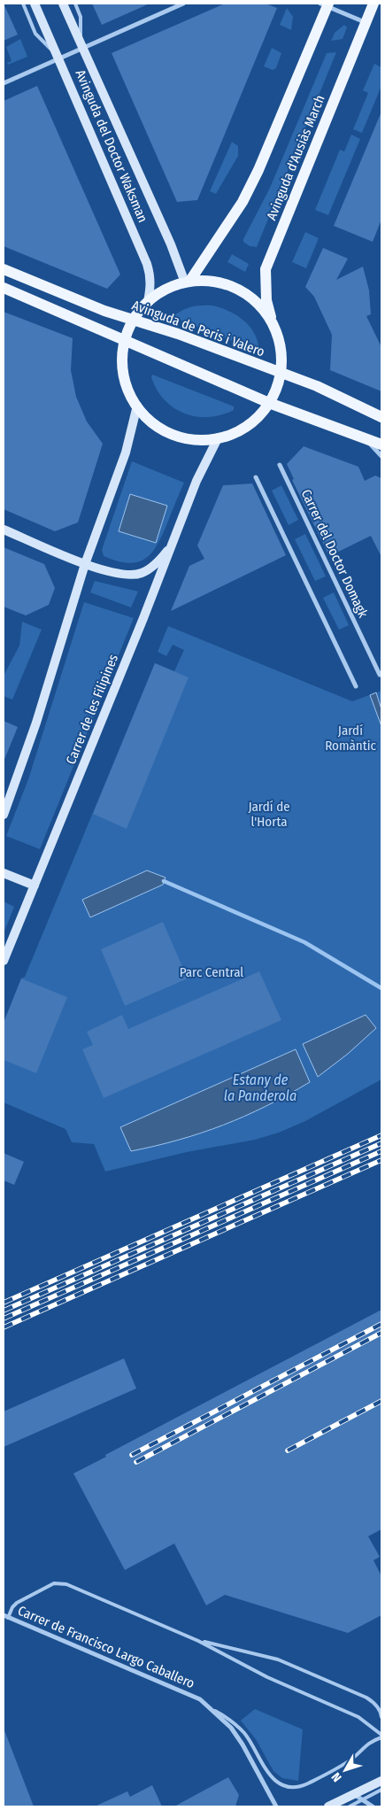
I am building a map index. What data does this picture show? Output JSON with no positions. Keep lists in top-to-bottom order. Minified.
{"streets":{"main road":["Avinguda del Doctor Waksman","Avinguda d'Ausiàs March","Avinguda de Peris i Valero","Carrer de les Filipines"],"street":["Carrer del Doctor Domagk","Carrer de Francisco Largo Caballero"]},"crossings":[["Avinguda d'Ausiàs March","Avinguda de Peris i Valero"]],"water":["Estany de la Panderola"],"parks":["Jardí Romàntic","Jardí de l'Horta","Parc Central"],"north":"bottom left"}
